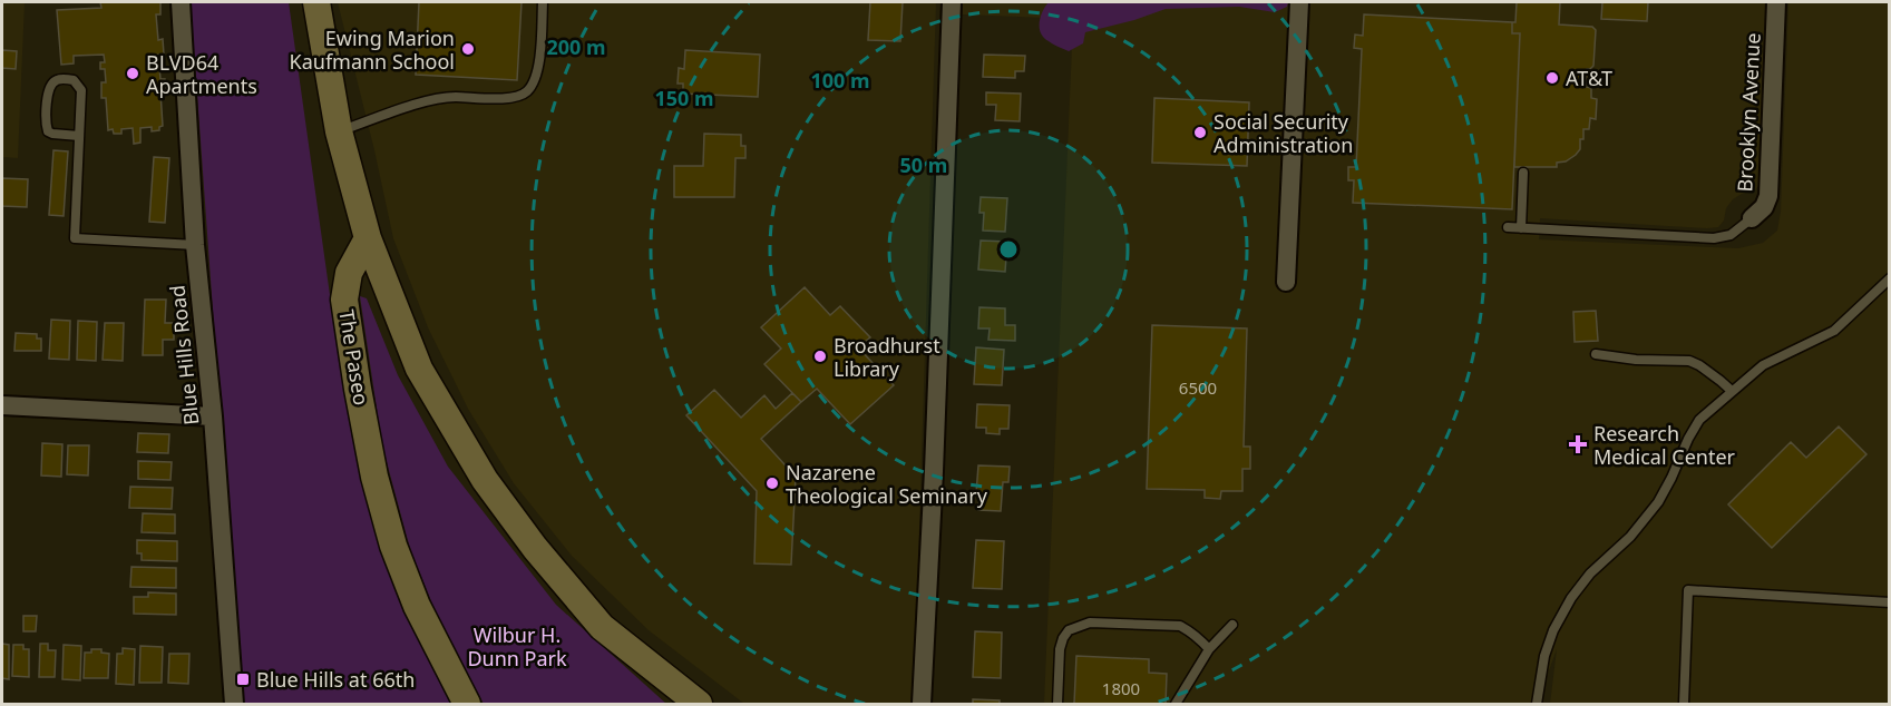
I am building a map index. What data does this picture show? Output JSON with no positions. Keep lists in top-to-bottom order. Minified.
{"streets":{"main road":["The Paseo"],"street":["Brooklyn Avenue","Blue Hills Road"]},"parks":["Wilbur H. Dunn Park"],"places":{"other":["Ewing Marion Kaufmann School","BLVD64 Apartments","AT&T","Social Security Administration","Broadhurst Library","Nazarene Theological Seminary"],"health":["Research Medical Center"],"transit":["Blue Hills at 66th"]},"house_numbers":["6500","1800"],"rings":["200 m","100 m","150 m","50 m"]}
